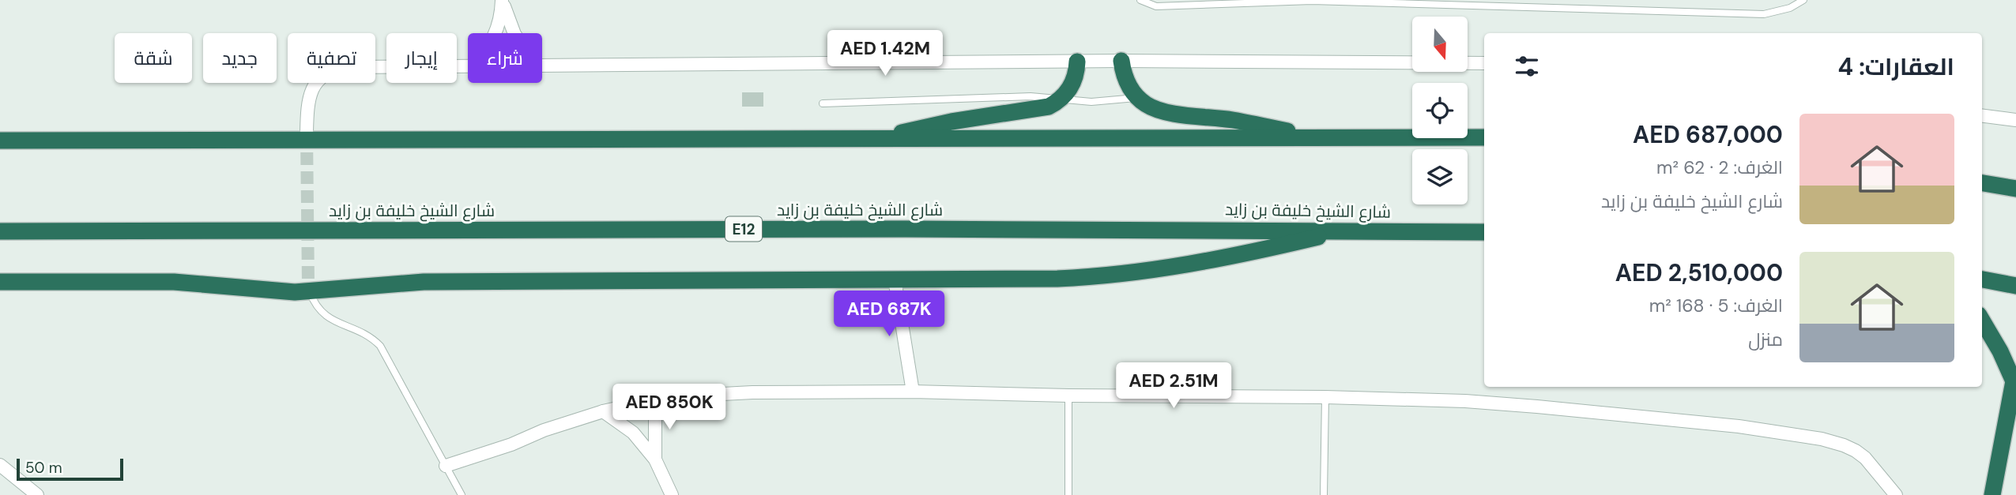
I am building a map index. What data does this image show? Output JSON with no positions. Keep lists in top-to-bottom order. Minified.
{"streets":{"highway":["شارع الشيخ خليفة بن زايد","E12"]},"scale_bar":"50 m","north":"bottom","page":{"price":["AED 1.42M","AED 687K","AED 2.51M","AED 850K"],"chip":["شراء","إيجار","تصفية","جديد","شقة"],"heading":"العقارات: 4","list":[{"name":"AED 687,000","note":"الغرف: 2 · 62 m² · شارع الشيخ خليفة بن زايد"},{"name":"AED 2,510,000","note":"الغرف: 5 · 168 m² · منزل"}],"scale":"50 m"}}
